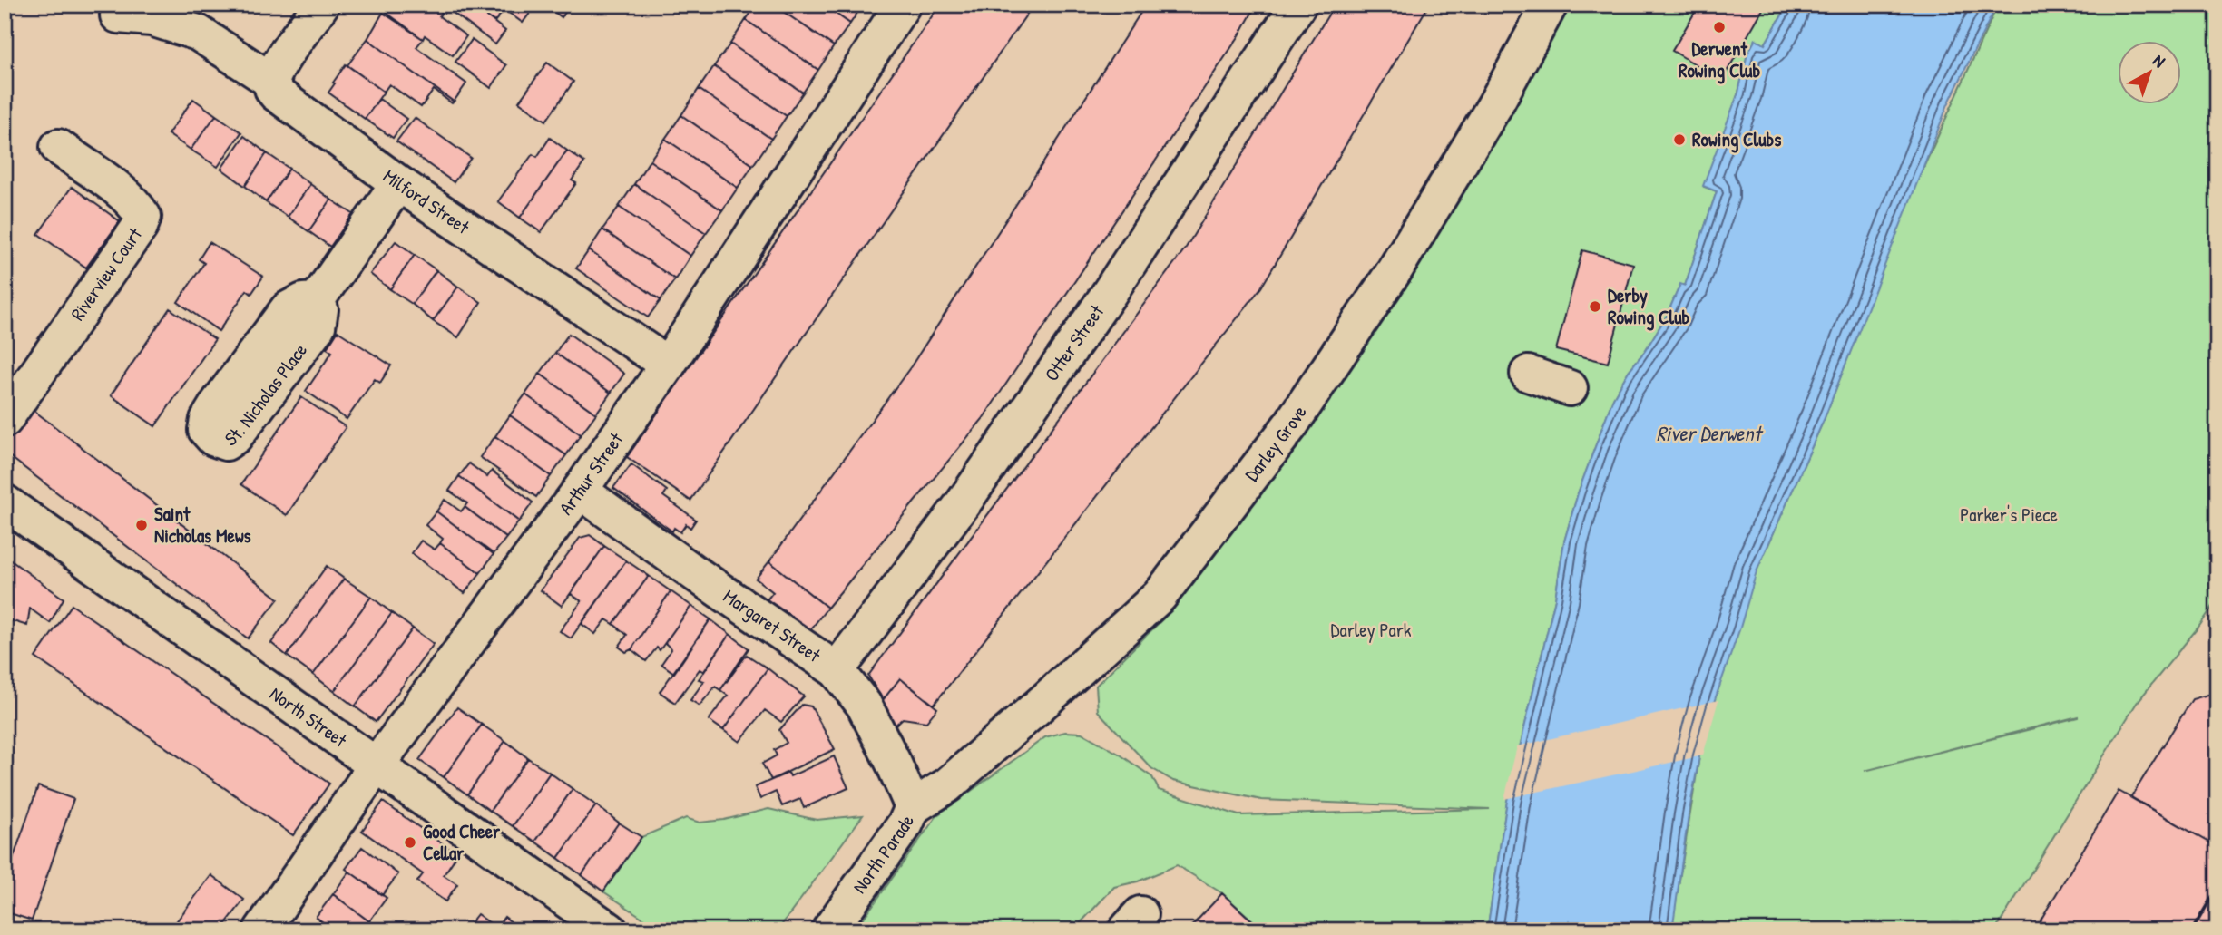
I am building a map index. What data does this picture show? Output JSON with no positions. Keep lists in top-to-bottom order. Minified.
{"streets":{"street":["Milford Street","Riverview Court","Otter Street","Darley Grove","Arthur Street","Margaret Street","North Street","North Parade"]},"crossings":[["Milford Street","Arthur Street"],["Otter Street","Margaret Street"],["Darley Grove","Margaret Street"],["Darley Grove","North Parade"],["Arthur Street","Margaret Street"],["Arthur Street","North Street"],["Margaret Street","North Parade"]],"water":["River Derwent"],"parks":["Parker's Piece","Darley Park"],"places":["Derwent Rowing Club","Rowing Clubs","Derby Rowing Club","Saint Nicholas Mews","Good Cheer Cellar"],"north":"top right"}
